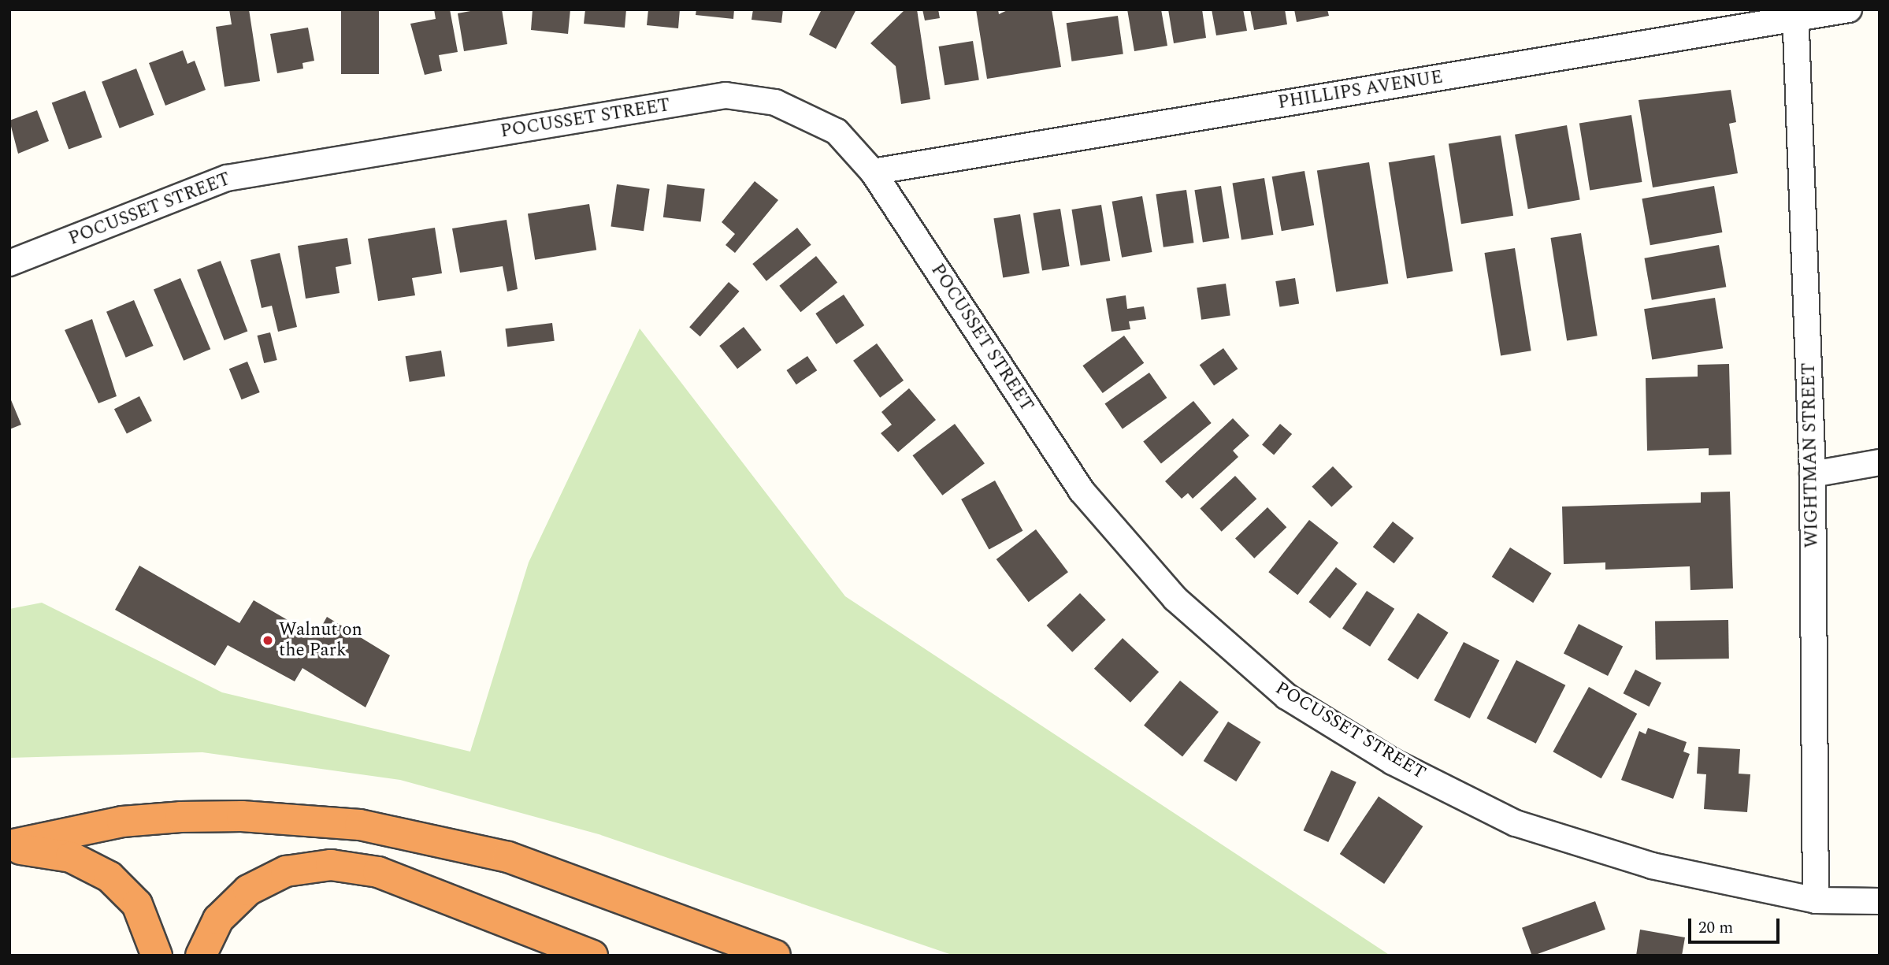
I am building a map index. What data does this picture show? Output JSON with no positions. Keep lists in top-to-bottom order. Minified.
{"streets":{"street":["PHILLIPS AVENUE","POCUSSET STREET","WIGHTMAN STREET"]},"crossings":[["PHILLIPS AVENUE","POCUSSET STREET"],["PHILLIPS AVENUE","WIGHTMAN STREET"],["POCUSSET STREET","WIGHTMAN STREET"]],"places":["Walnut on the Park"],"scale_bar":"20 m"}
